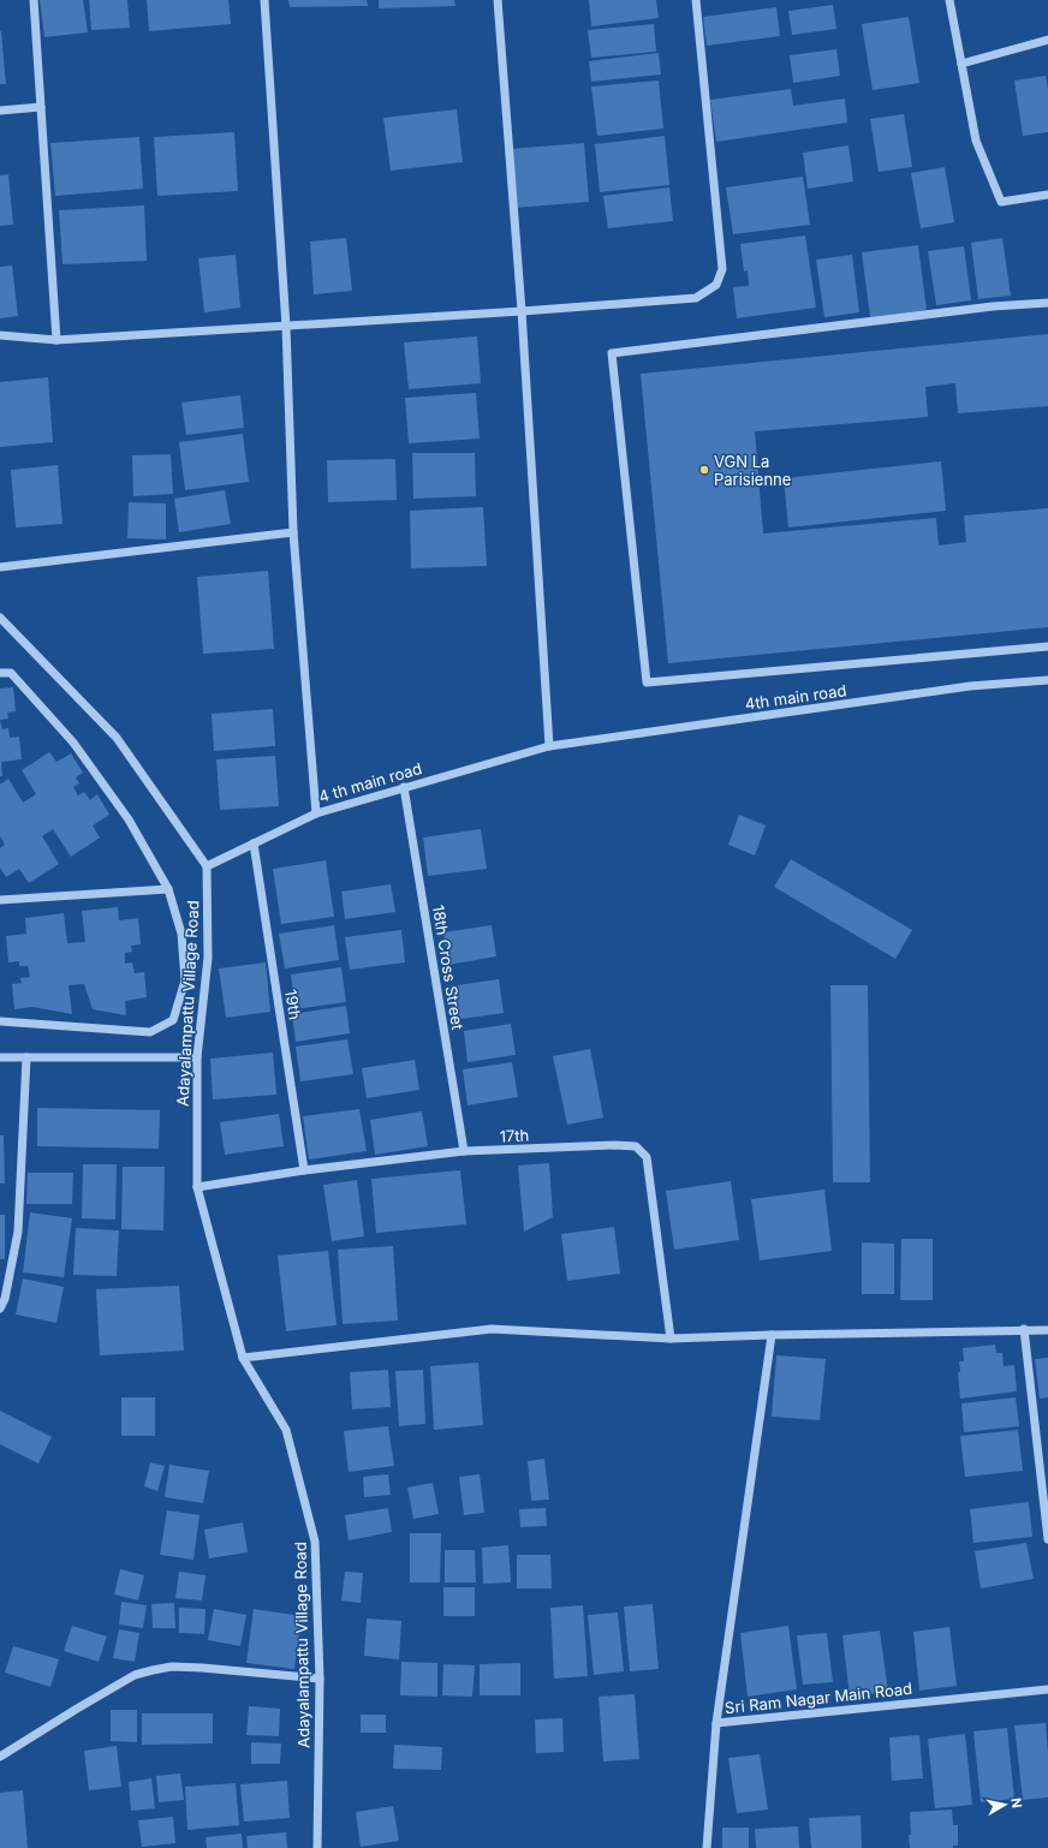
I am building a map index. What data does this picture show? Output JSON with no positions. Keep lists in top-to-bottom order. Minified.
{"streets":{"street":["4th main road","4 th main road","18th Cross Street","Adayalampattu Village Road","19th","17th","Sri Ram Nagar Main Road"]},"crossings":[["4th main road","4 th main road"],["4 th main road","18th Cross Street"],["4 th main road","Adayalampattu Village Road"],["4 th main road","19th"],["18th Cross Street","17th"],["Adayalampattu Village Road","17th"],["19th","17th"]],"places":["VGN La Parisienne"],"north":"right"}
